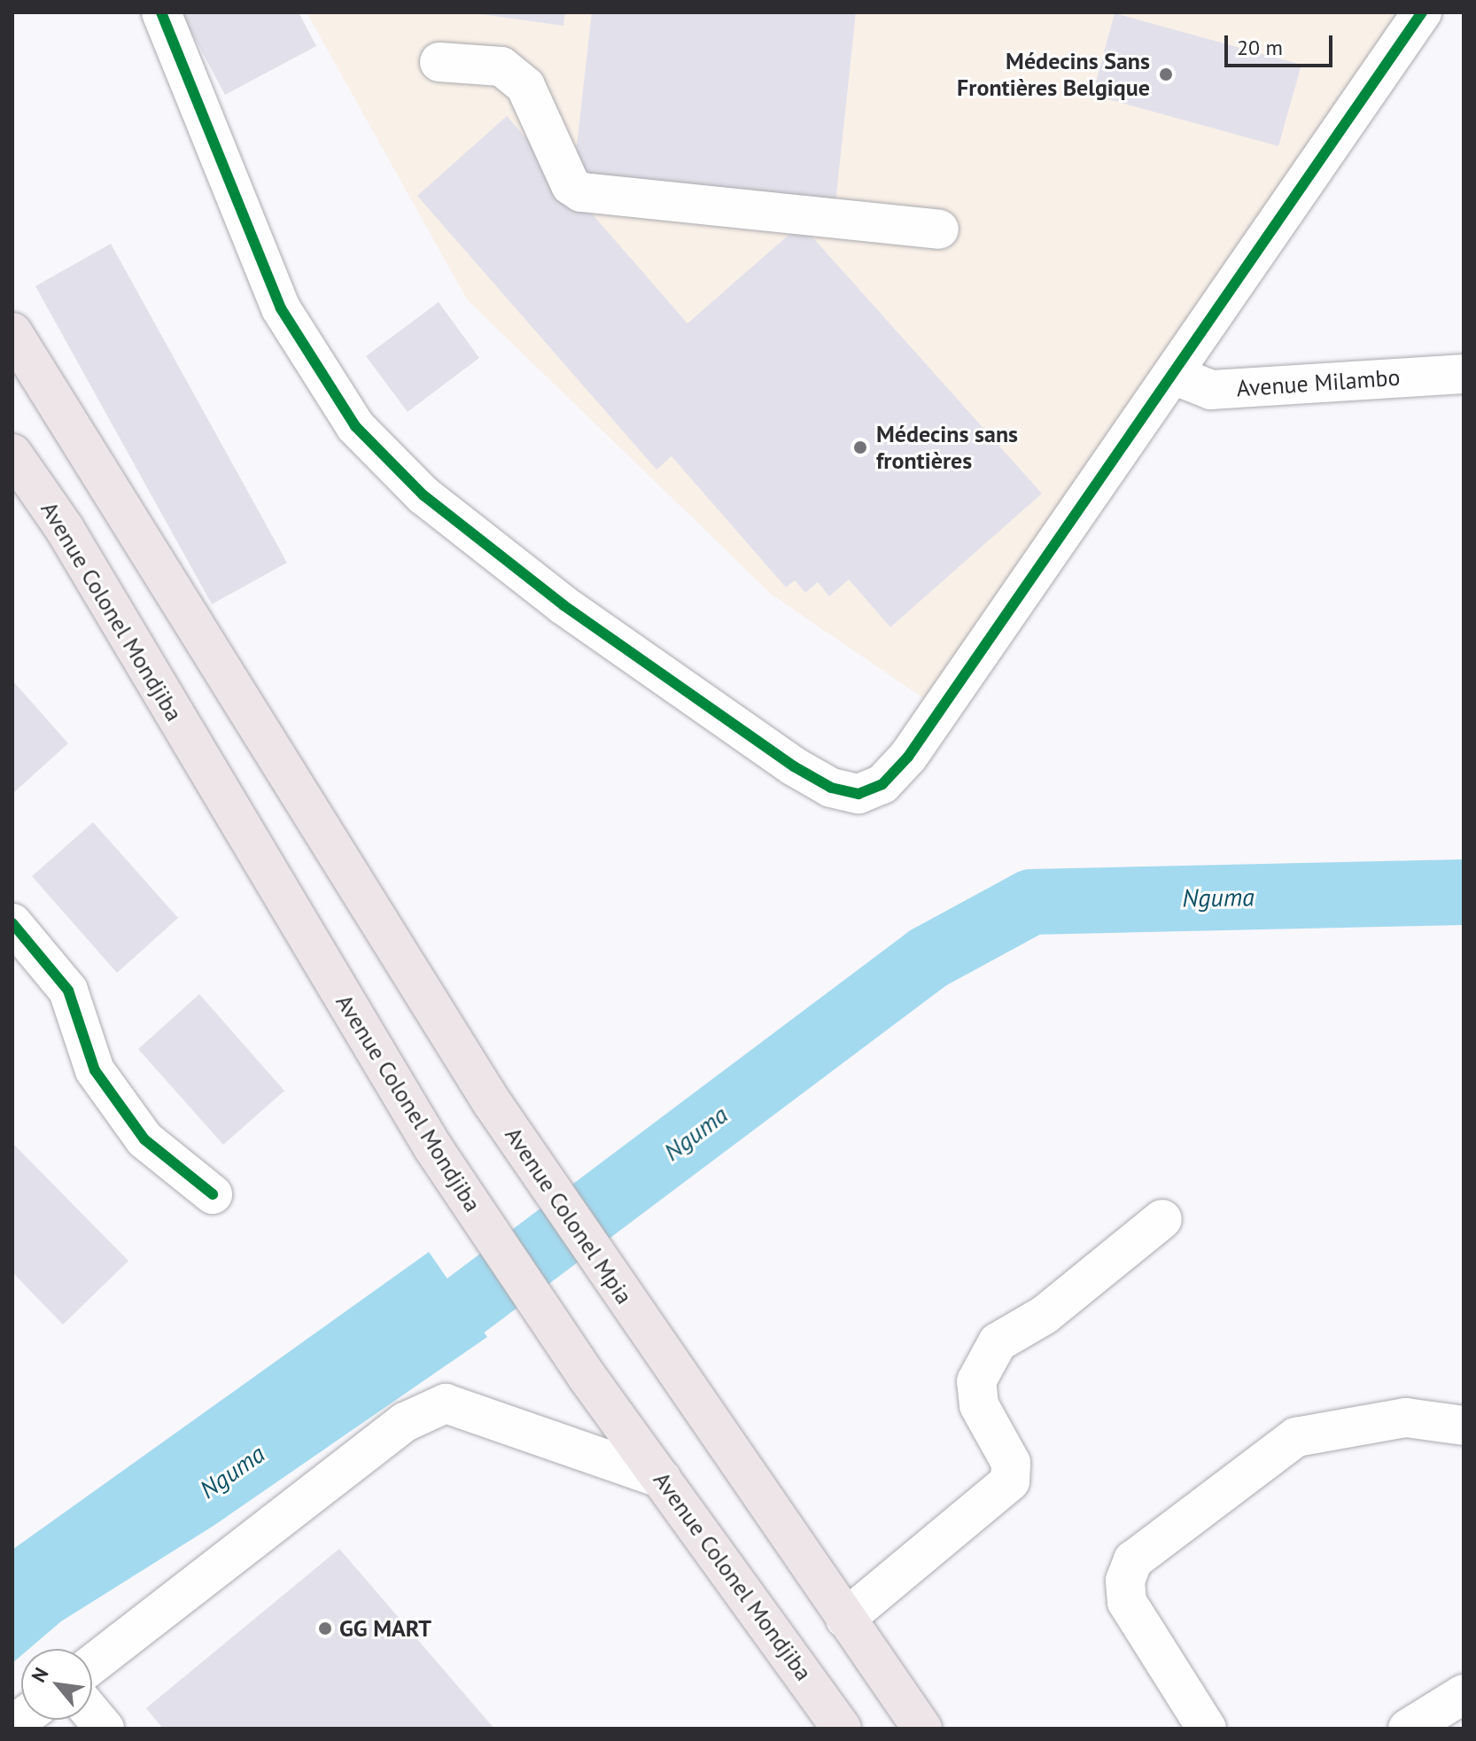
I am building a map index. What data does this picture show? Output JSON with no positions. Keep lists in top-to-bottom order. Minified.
{"streets":{"main road":["Avenue Colonel Mondjiba","Avenue Colonel Mpia"],"street":["Avenue Milambo"]},"water":["Nguma"],"places":["Médecins Sans Frontières Belgique","Médecins sans frontières","GG MART"],"scale_bar":"20 m","north":"top left"}
